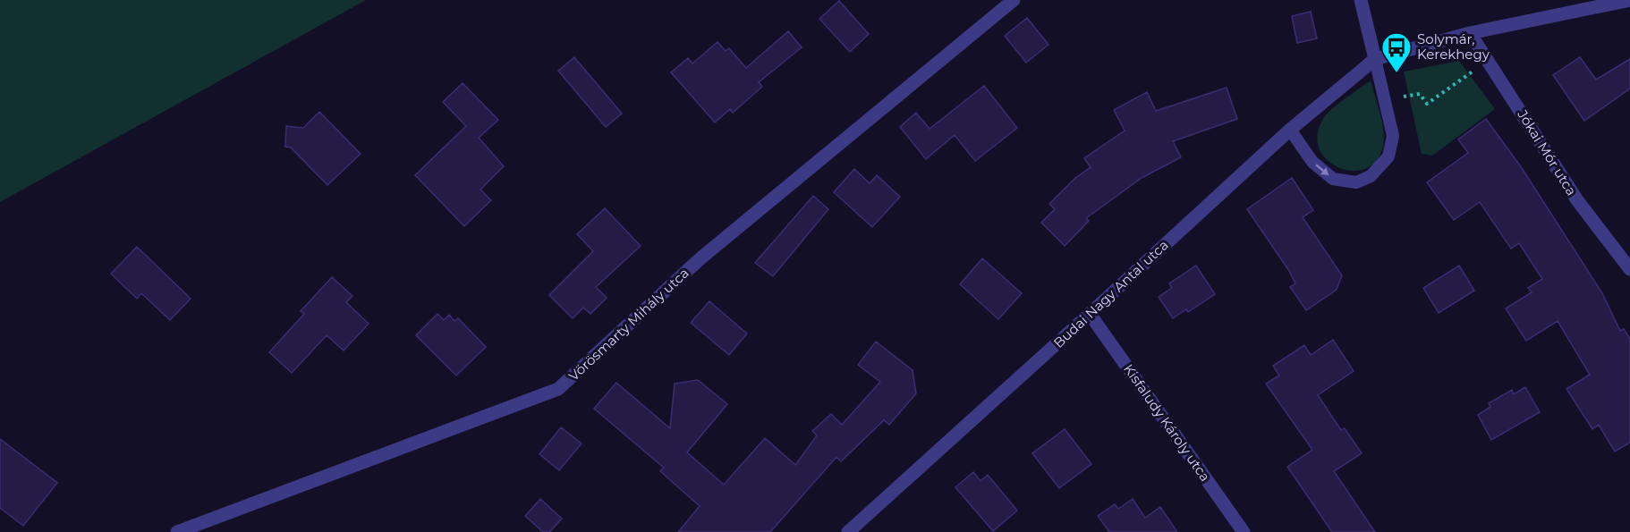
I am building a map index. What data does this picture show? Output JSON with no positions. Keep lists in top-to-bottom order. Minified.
{"streets":{"street":["Jókai Mór utca","Budai Nagy Antal utca","Vörösmarty Mihály utca","Kisfaludy Károly utca"]},"crossings":[["Budai Nagy Antal utca","Kisfaludy Károly utca"]],"places":{"bus stop":["Solymár, Kerekhegy"]}}
